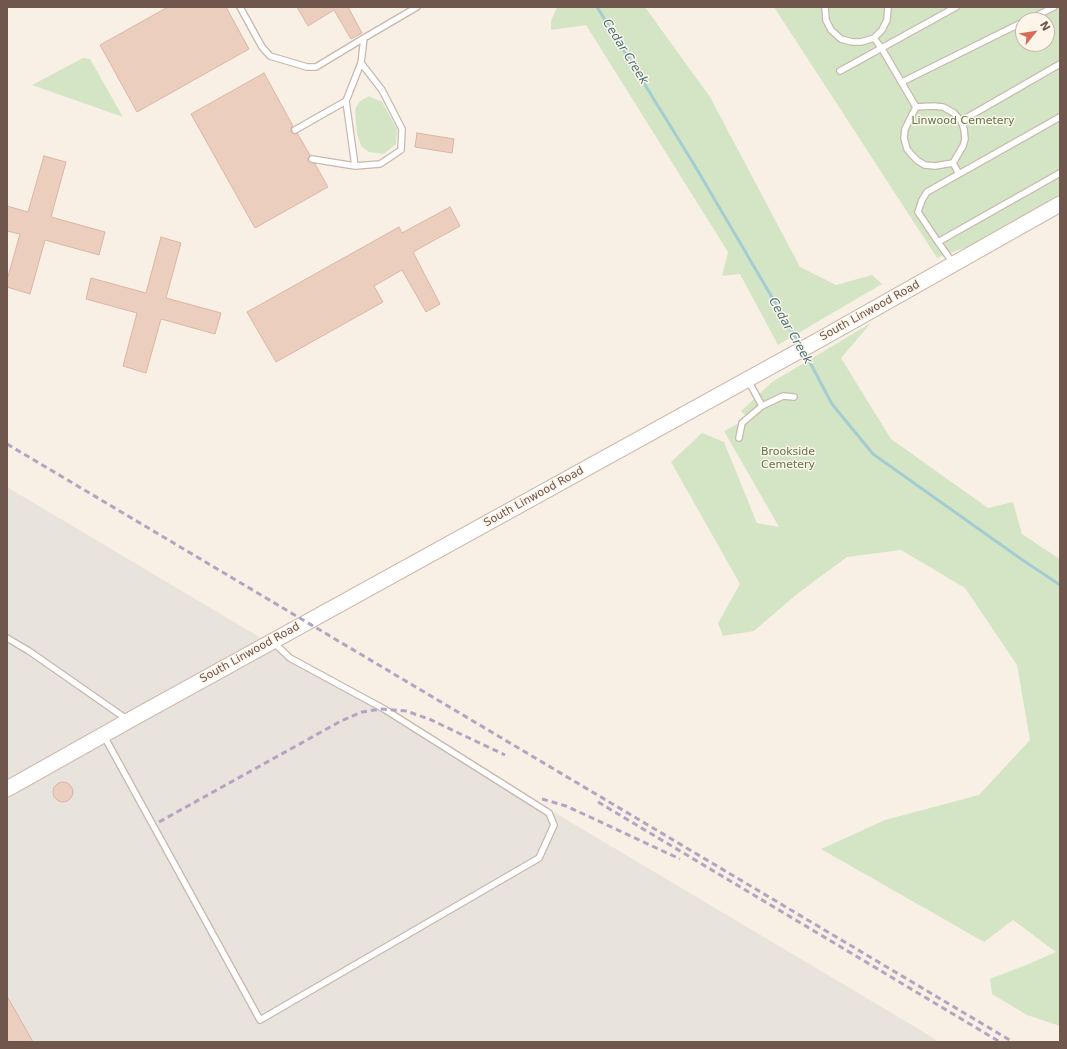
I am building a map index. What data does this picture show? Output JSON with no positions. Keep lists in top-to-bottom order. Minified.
{"streets":{"main road":["South Linwood Road"]},"water":["Cedar Creek"],"parks":["Linwood Cemetery","Brookside Cemetery"],"north":"top right"}
